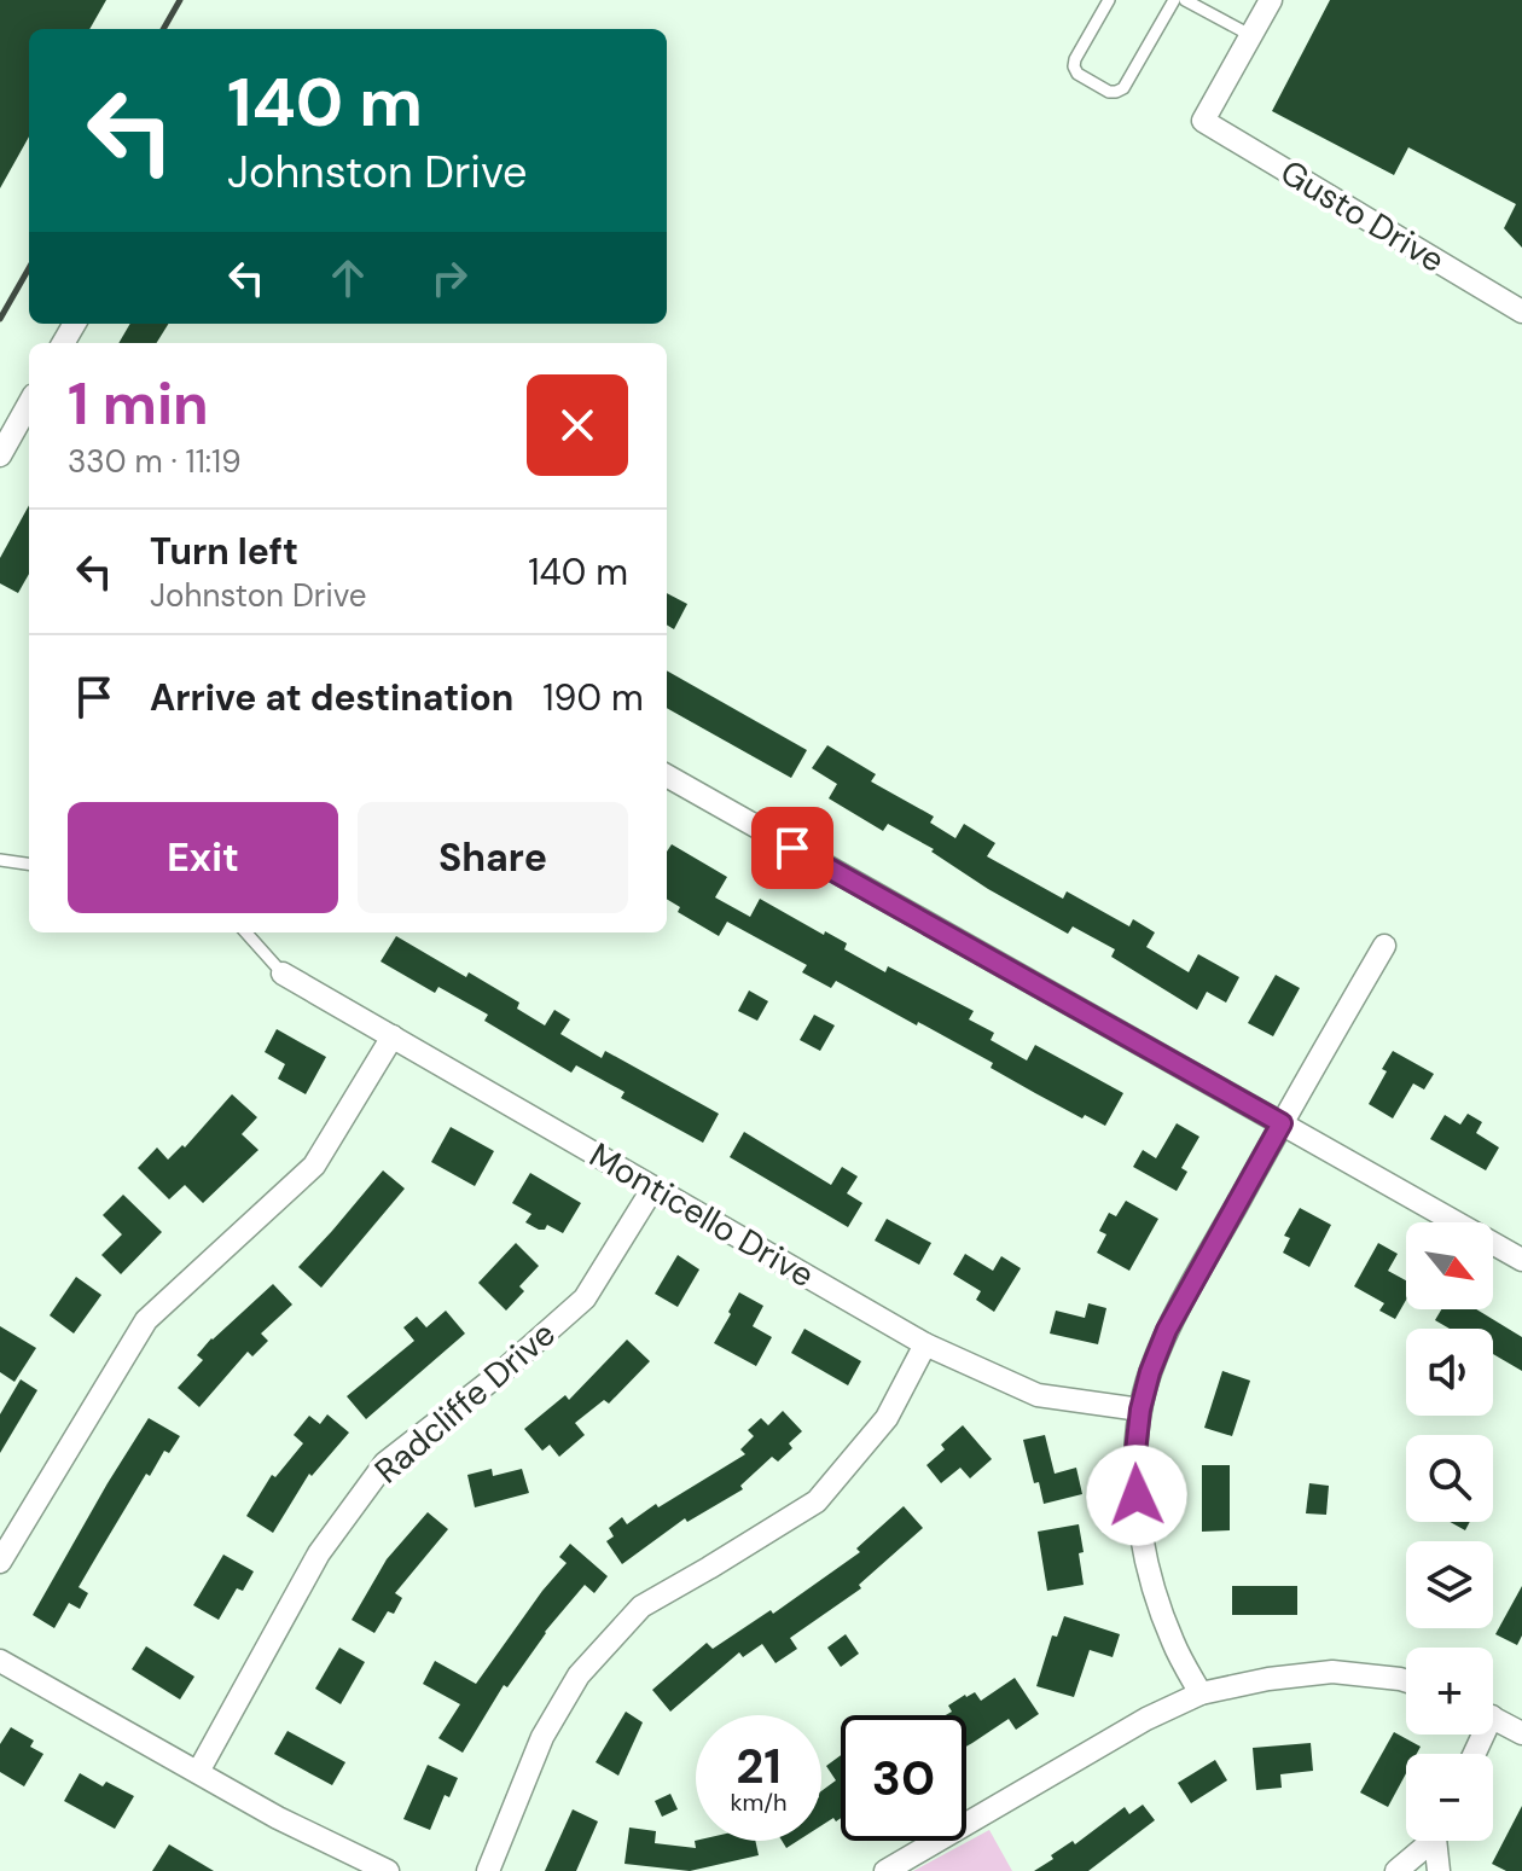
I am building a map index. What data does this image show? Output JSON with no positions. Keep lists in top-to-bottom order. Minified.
{"streets":{"street":["Gusto Drive","Monticello Drive","Radcliffe Drive"]},"crossings":[["Monticello Drive","Radcliffe Drive"]],"north":"bottom right","page":{"turn":["140 m","Johnston Drive"],"heading":["1 min","330 m · 11:19"],"list":[{"name":"Turn left","note":"Johnston Drive","value":"140 m"},{"name":"Arrive at destination","value":"190 m"}],"buttons":["Exit","Share"],"map_buttons":["+","−"],"speed":"21 km/h","limit":"30"}}
